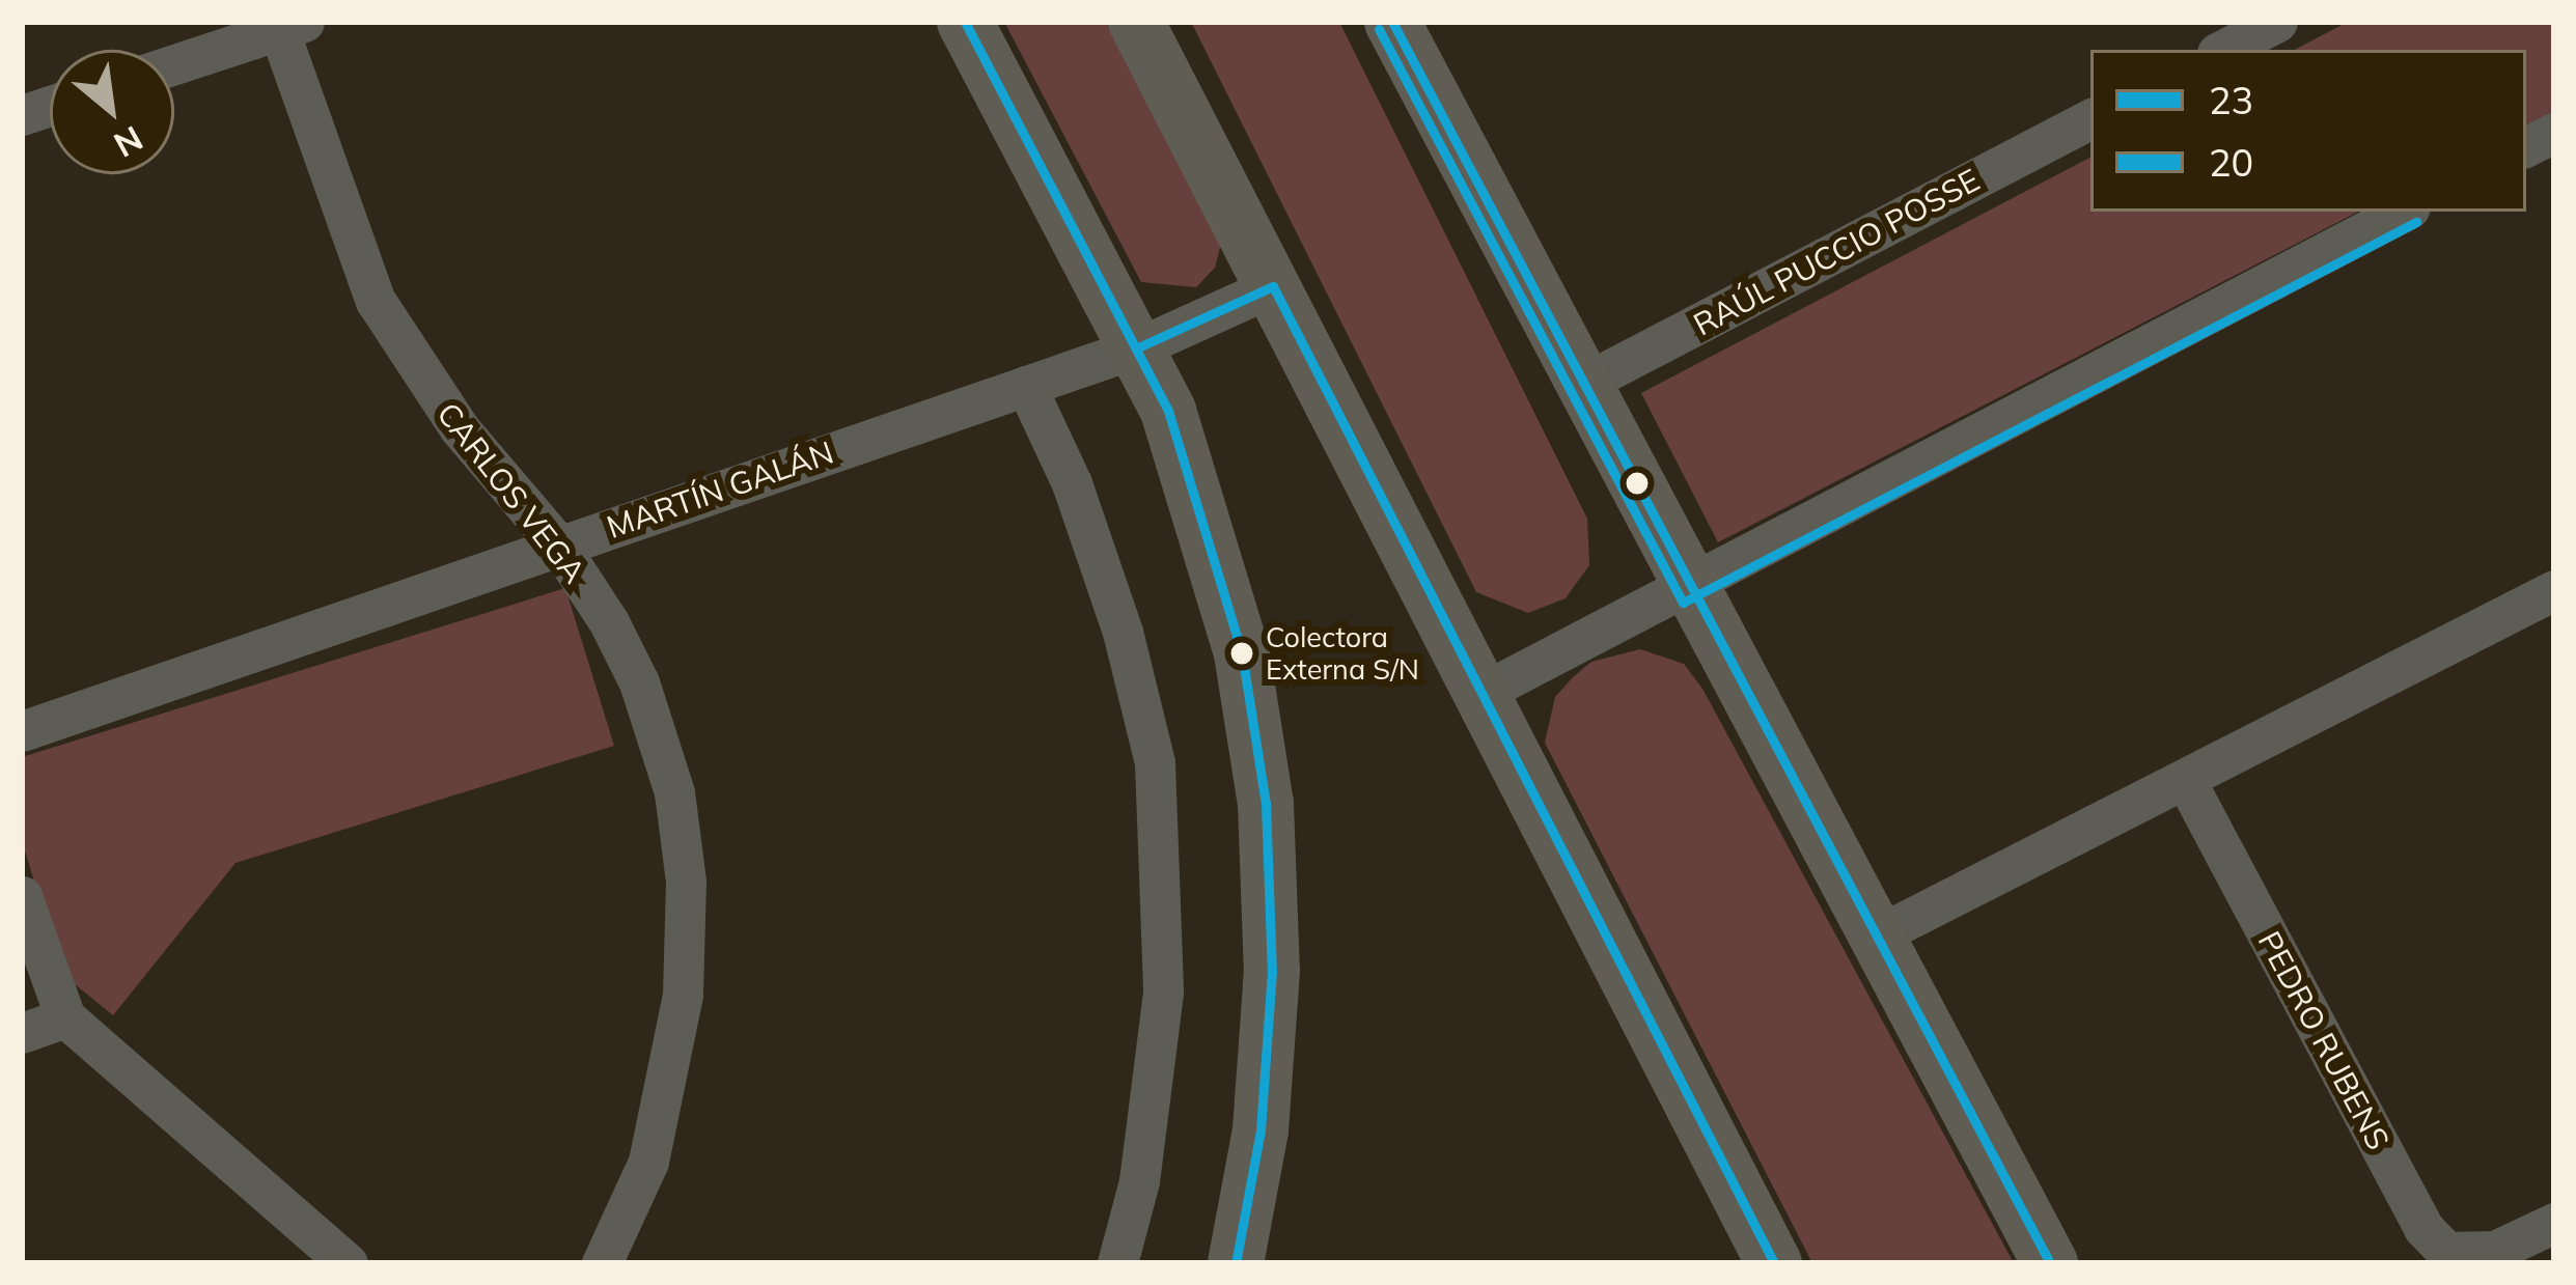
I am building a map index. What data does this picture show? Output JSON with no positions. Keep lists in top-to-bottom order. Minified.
{"streets":{"street":["RAÚL PUCCIO POSSE","MARTÍN GALÁN","CARLOS VEGA","PEDRO RUBENS"]},"crossings":[["MARTÍN GALÁN","CARLOS VEGA"]],"places":["Colectora Externa S/N"],"lines":["transit line 23","transit line 20"],"legend":["23","20"],"north":"bottom right"}
